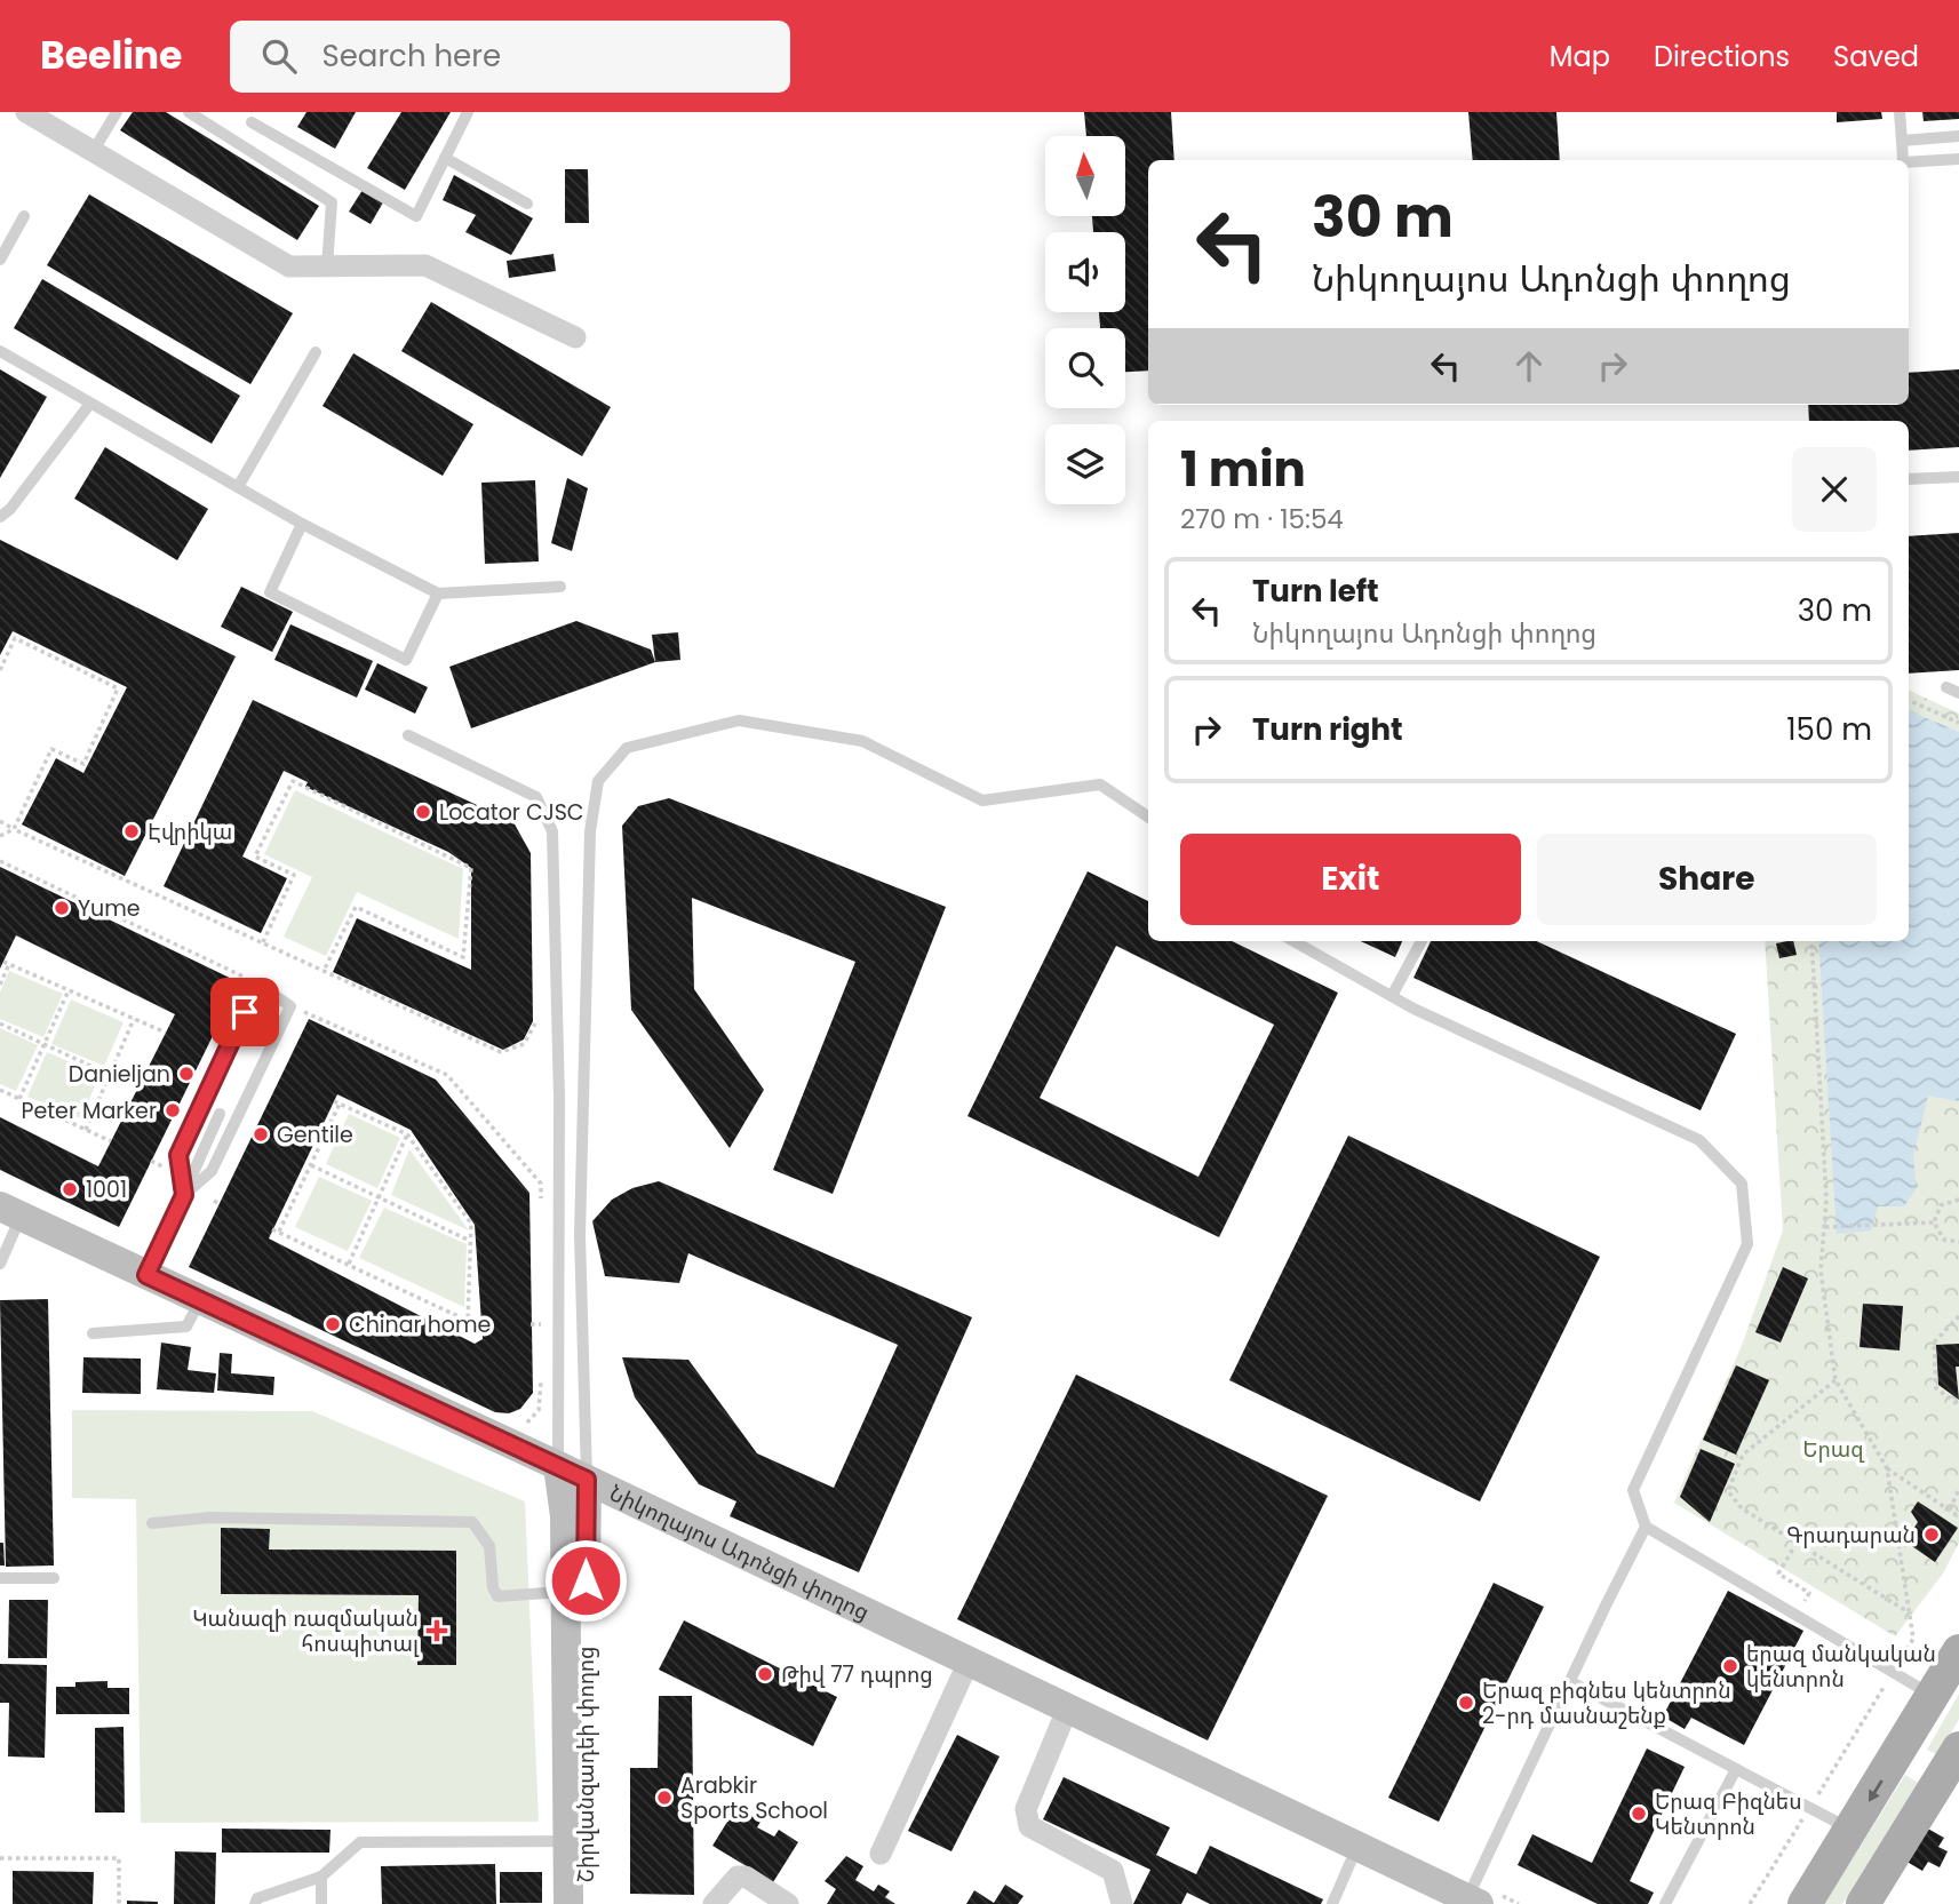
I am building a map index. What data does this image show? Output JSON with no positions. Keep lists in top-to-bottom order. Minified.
{"streets":{"street":["Նիկողայոս Ադոնցի փողոց","Շիրվանզադեի փողոց"]},"crossings":[["Նիկողայոս Ադոնցի փողոց","Շիրվանզադեի փողոց"]],"parks":["Երազ"],"places":{"other":["Locator CJSC","Էվրիկա","Yume","Danieljan","Peter Marker","Gentile","1001","Chinar home","Գրադարան","երազ մանկական կենտրոն","Թիվ 77 դպրոց","Երազ բիզնես կենտրոն 2-րդ մասնաշենք","Arabkir Sports School","Երազ Բիզնես Կենտրոն"],"health":["Կանազի ռազմական հոսպիտալ"]},"north":"top","page":{"header":"Beeline","search":"Search here","nav":["Map","Directions","Saved"],"turn":["30 m","Նիկողայոս Ադոնցի փողոց"],"heading":["1 min","270 m · 15:54"],"list":[{"name":"Turn left","note":"Նիկողայոս Ադոնցի փողոց","value":"30 m"},{"name":"Turn right","value":"150 m"}],"buttons":["Exit","Share"]}}
